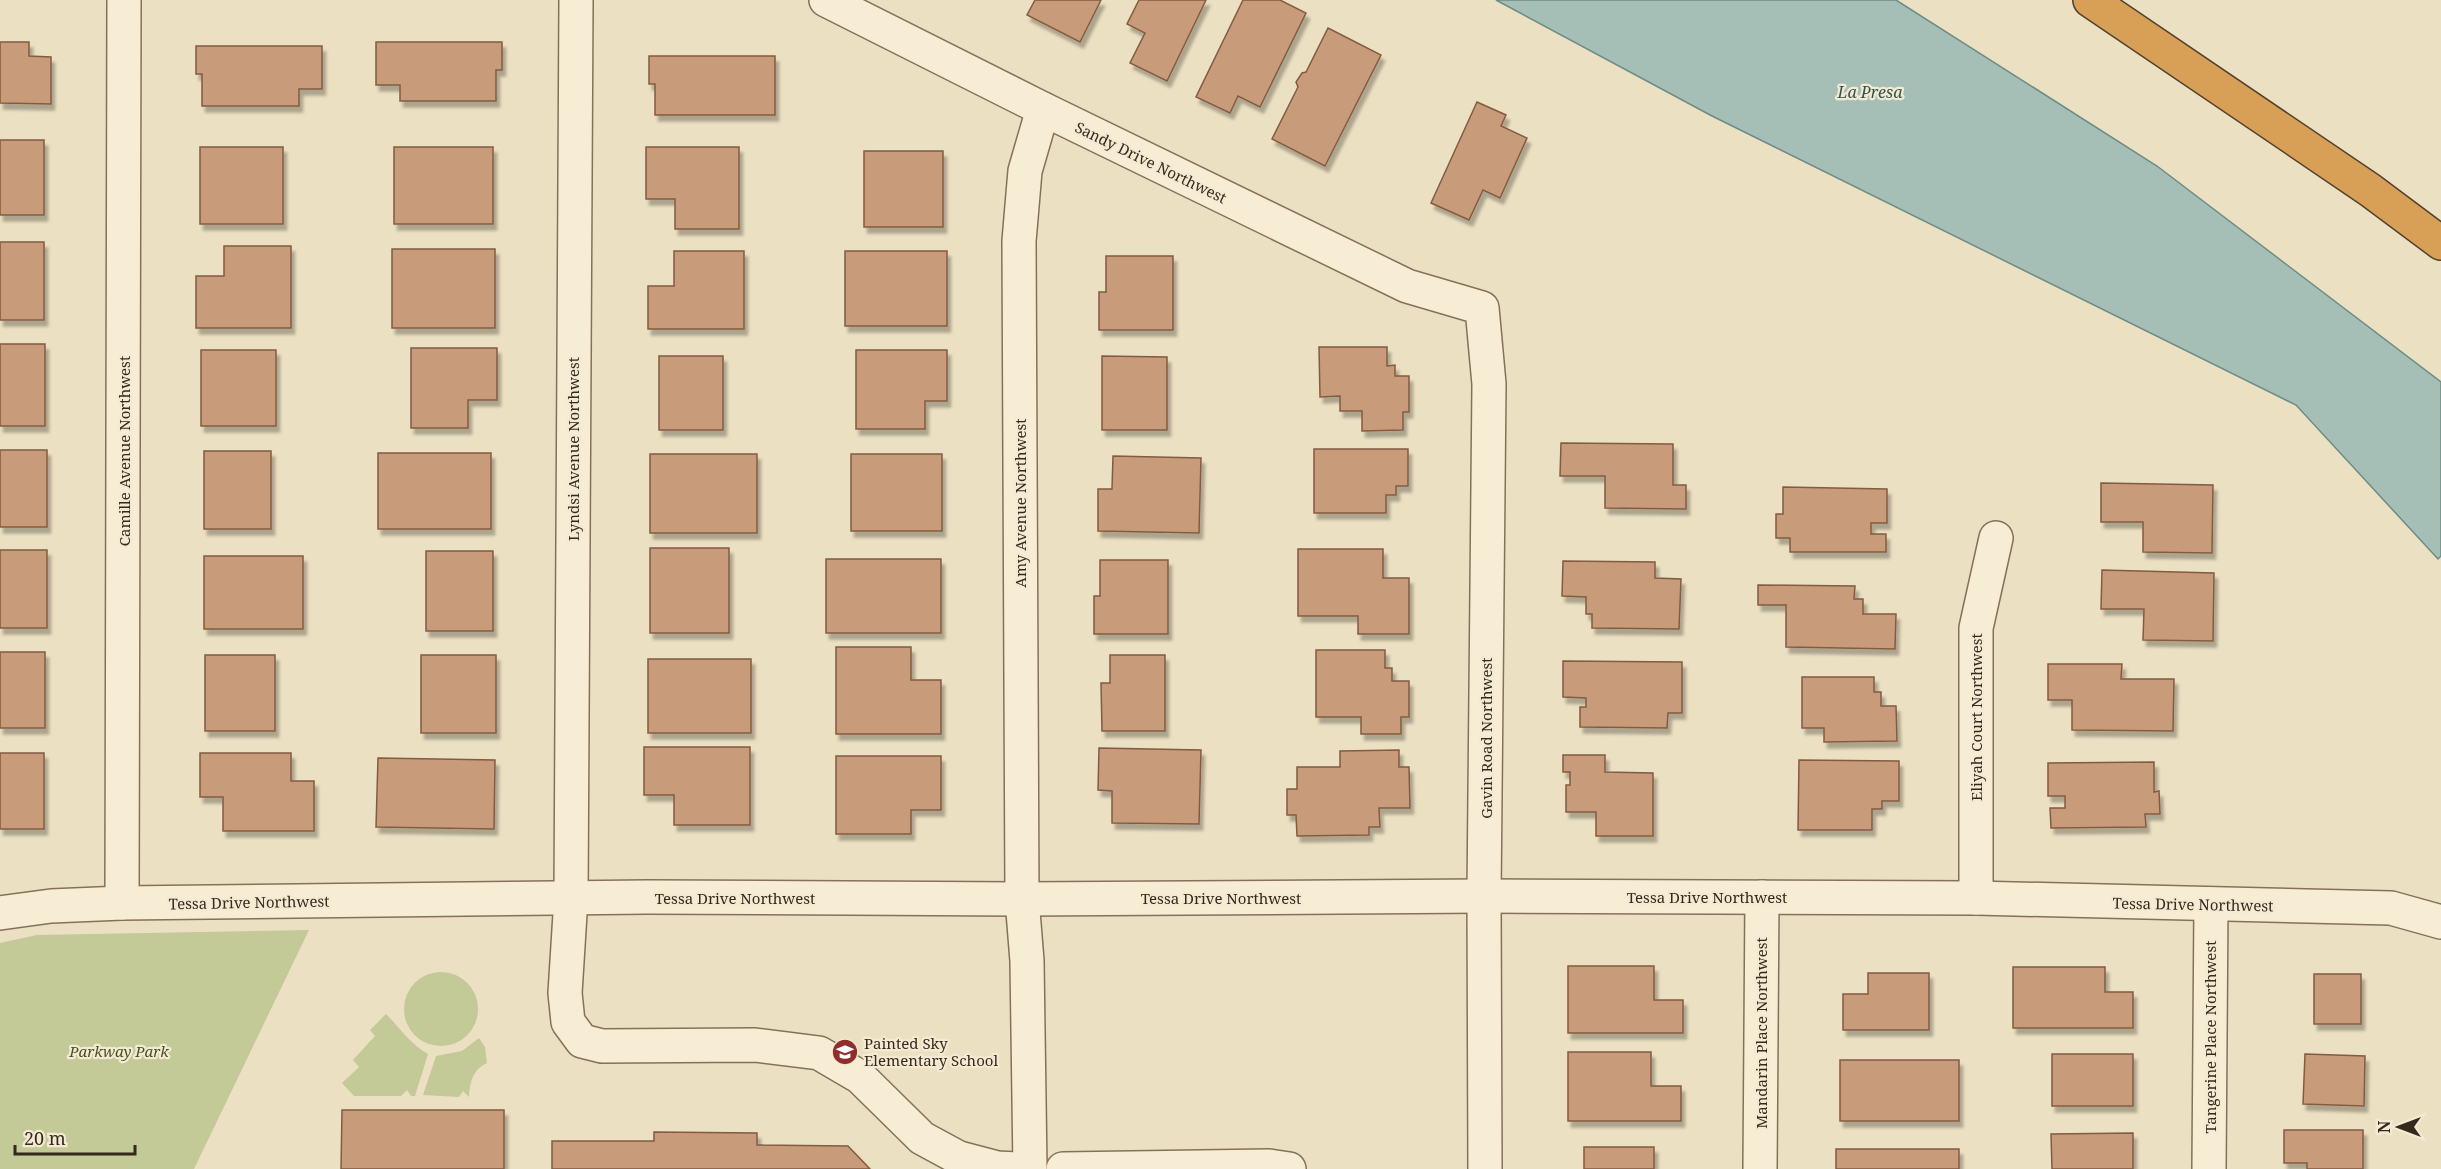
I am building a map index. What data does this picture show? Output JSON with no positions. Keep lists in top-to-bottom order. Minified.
{"streets":{"street":["Sandy Drive Northwest","Lyndsi Avenue Northwest","Camille Avenue Northwest","Amy Avenue Northwest","Eliyah Court Northwest","Gavin Road Northwest","Tessa Drive Northwest","Mandarin Place Northwest","Tangerine Place Northwest"]},"crossings":[["Sandy Drive Northwest","Amy Avenue Northwest"],["Sandy Drive Northwest","Gavin Road Northwest"],["Lyndsi Avenue Northwest","Tessa Drive Northwest"],["Camille Avenue Northwest","Tessa Drive Northwest"],["Amy Avenue Northwest","Tessa Drive Northwest"],["Eliyah Court Northwest","Tessa Drive Northwest"],["Gavin Road Northwest","Tessa Drive Northwest"],["Tessa Drive Northwest","Mandarin Place Northwest"],["Tessa Drive Northwest","Tangerine Place Northwest"]],"water":["La Presa"],"parks":["Parkway Park"],"places":{"school or university":["Painted Sky Elementary School"]},"scale_bar":"20 m","north":"left"}
